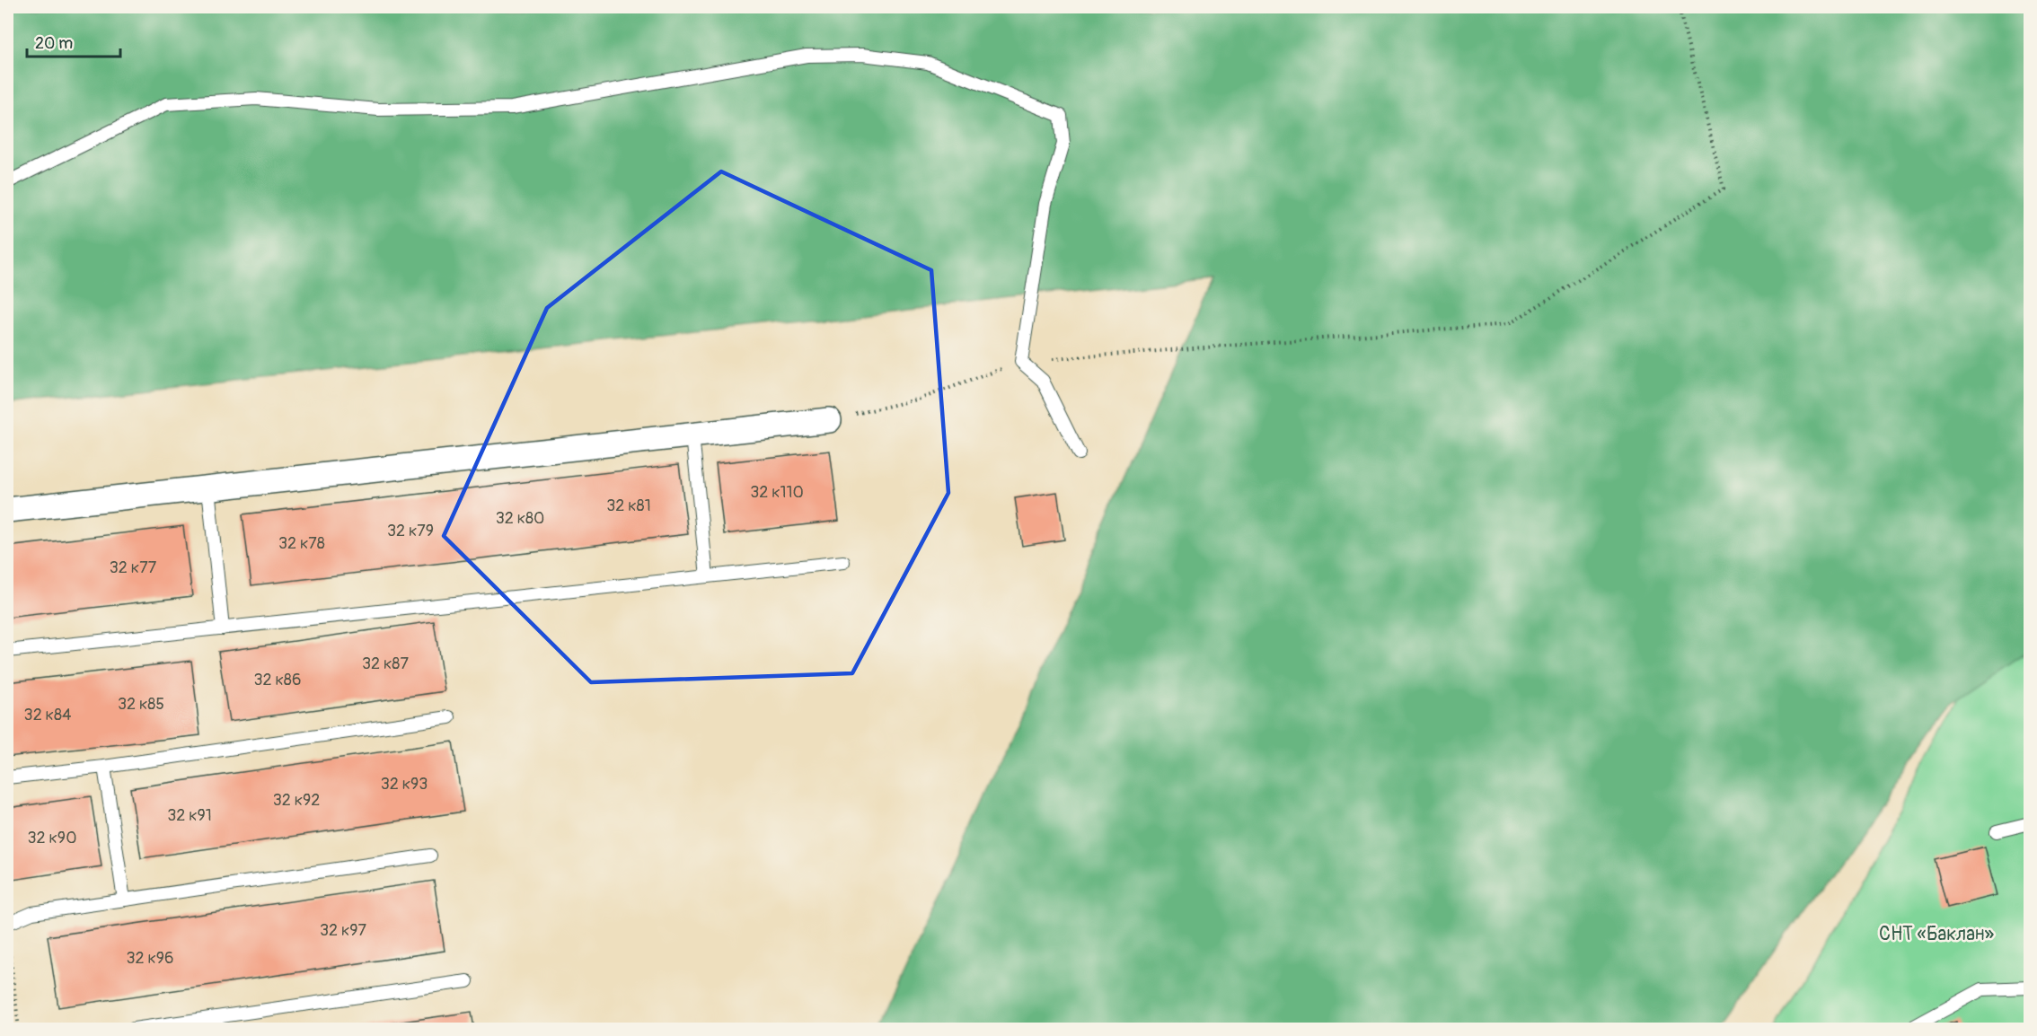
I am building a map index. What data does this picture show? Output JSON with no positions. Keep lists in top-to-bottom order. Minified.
{"parks":["СНТ «Баклан»"],"house_numbers":["32 к110","32 к81","32 к80","32 к79","32 к78","32 к77","32 к87","32 к86","32 к85","32 к84","32 к93","32 к92","32 к91","32 к90","32 к97","32 к96"],"scale_bar":"20 m"}
